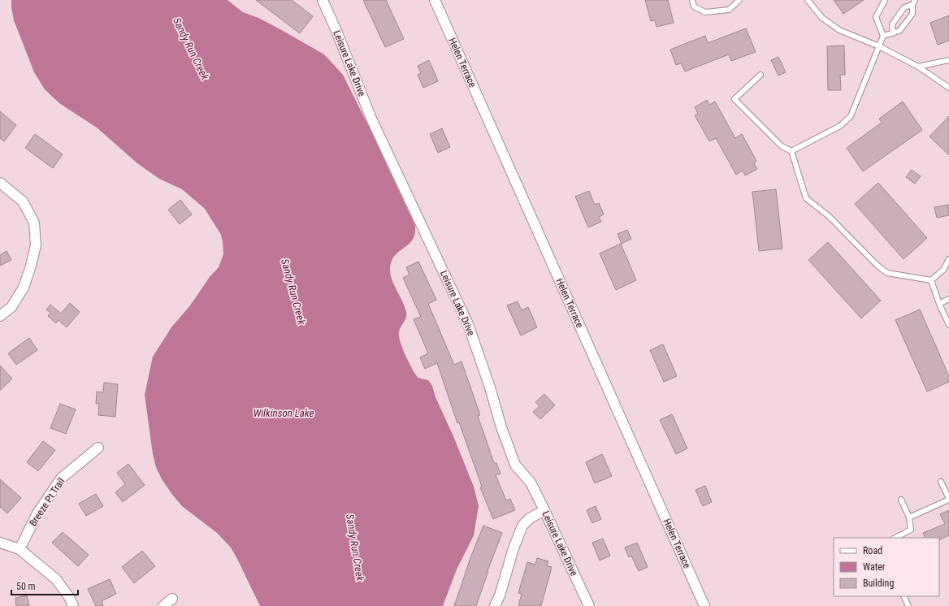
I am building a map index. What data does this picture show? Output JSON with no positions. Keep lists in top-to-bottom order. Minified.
{"streets":{"street":["Helen Terrace","Leisure Lake Drive","Breeze Pt Trail"]},"water":["Sandy Run Creek","Wilkinson Lake"],"legend":["Road","Water","Building"],"scale_bar":"50 m"}
